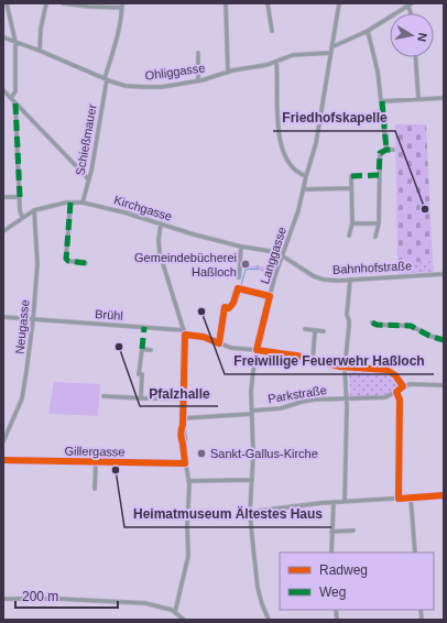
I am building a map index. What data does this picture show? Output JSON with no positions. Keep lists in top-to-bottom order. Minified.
{"streets":{"street":["Ohliggasse","Schießmauer","Kirchgasse","Langgasse","Bahnhofstraße","Brühl","Neugasse","Parkstraße","Gillergasse"]},"crossings":[["Ohliggasse","Schießmauer"],["Ohliggasse","Langgasse"],["Schießmauer","Kirchgasse"],["Kirchgasse","Langgasse"],["Kirchgasse","Bahnhofstraße"],["Kirchgasse","Neugasse"],["Langgasse","Bahnhofstraße"],["Langgasse","Brühl"],["Langgasse","Parkstraße"],["Brühl","Neugasse"]],"places":["Friedhofskapelle","Gemeindebücherei Haßloch","Freiwillige Feuerwehr Haßloch","Pfalzhalle","Sankt-Gallus-Kirche","Heimatmuseum Ältestes Haus"],"legend":["Radweg","Weg"],"scale_bar":"200 m","north":"right"}
